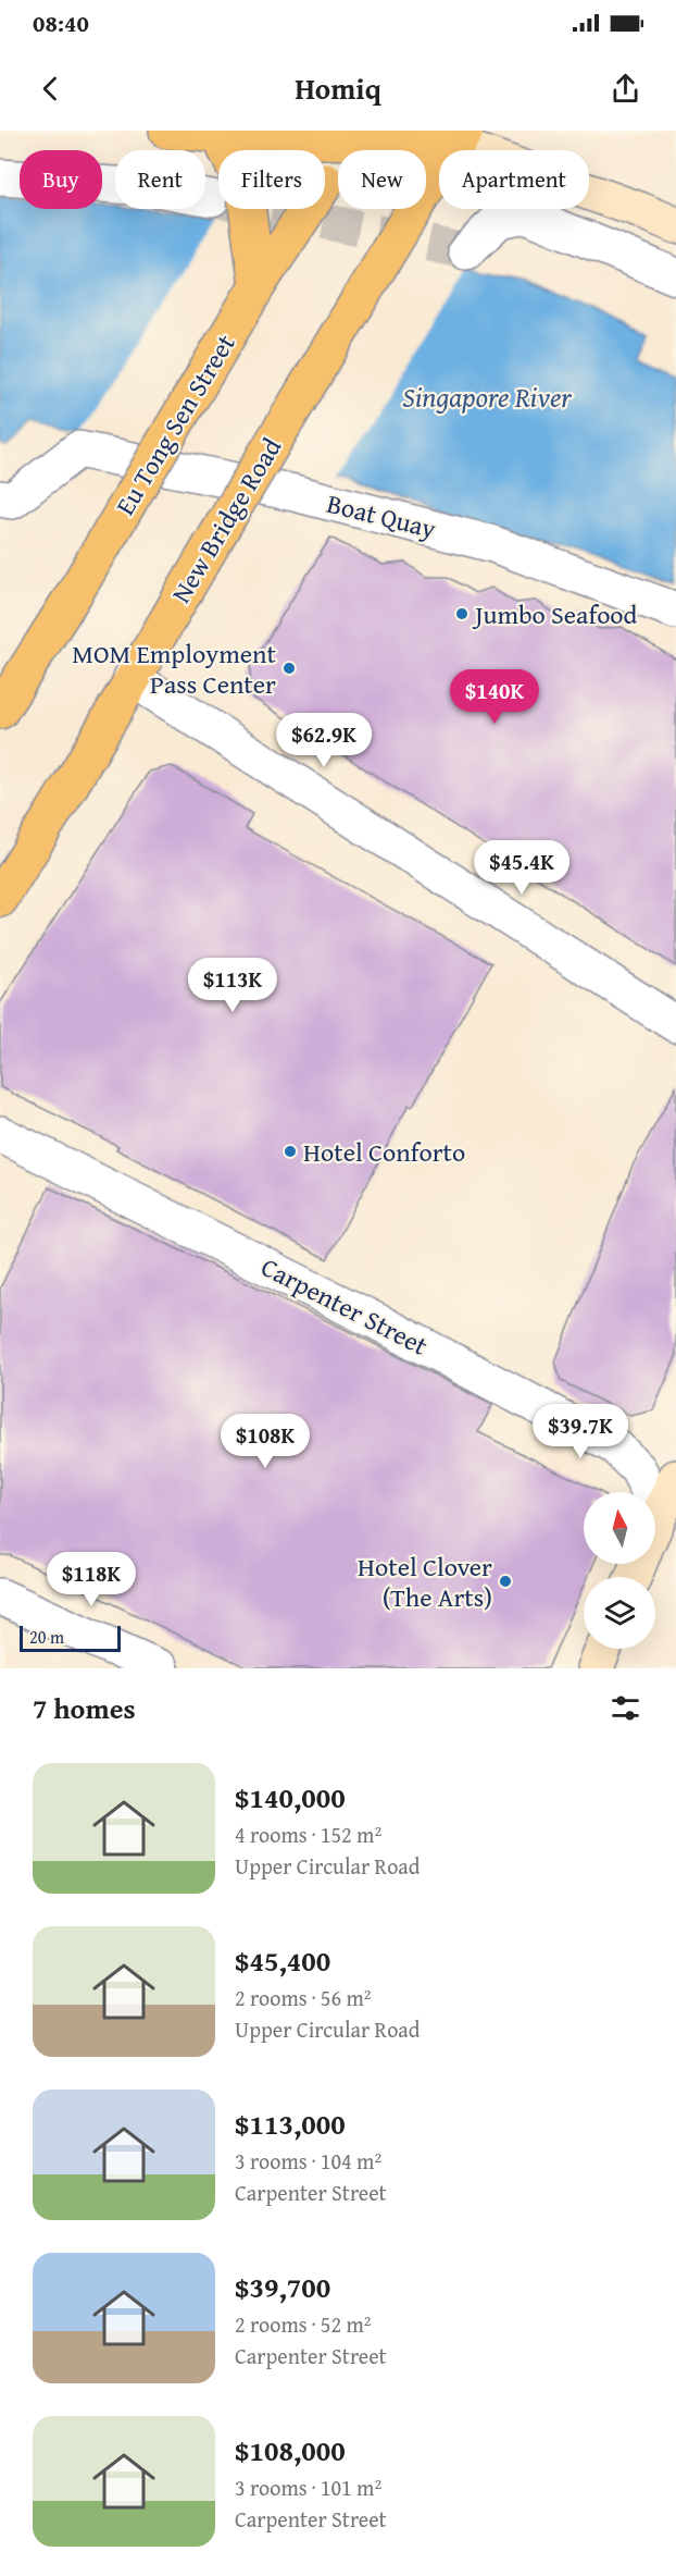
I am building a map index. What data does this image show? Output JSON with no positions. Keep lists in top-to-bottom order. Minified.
{"streets":{"main road":["Eu Tong Sen Street","New Bridge Road"],"street":["Boat Quay","Carpenter Street"]},"water":["Singapore River"],"places":["Jumbo Seafood","MOM Employment Pass Center","Hotel Conforto","Hotel Clover (The Arts)"],"scale_bar":"20 m","north":"top","page":{"status":"08:40","header":"Homiq","chip":["Buy","Rent","Filters","New","Apartment"],"price":["$140K","$62.9K","$45.4K","$113K","$39.7K","$108K","$118K"],"scale":"20 m","heading":"7 homes","list":[{"name":"$140,000","note":"4 rooms · 152 m² · Upper Circular Road"},{"name":"$45,400","note":"2 rooms · 56 m² · Upper Circular Road"},{"name":"$113,000","note":"3 rooms · 104 m² · Carpenter Street"},{"name":"$39,700","note":"2 rooms · 52 m² · Carpenter Street"},{"name":"$108,000","note":"3 rooms · 101 m² · Carpenter Street"}]}}
